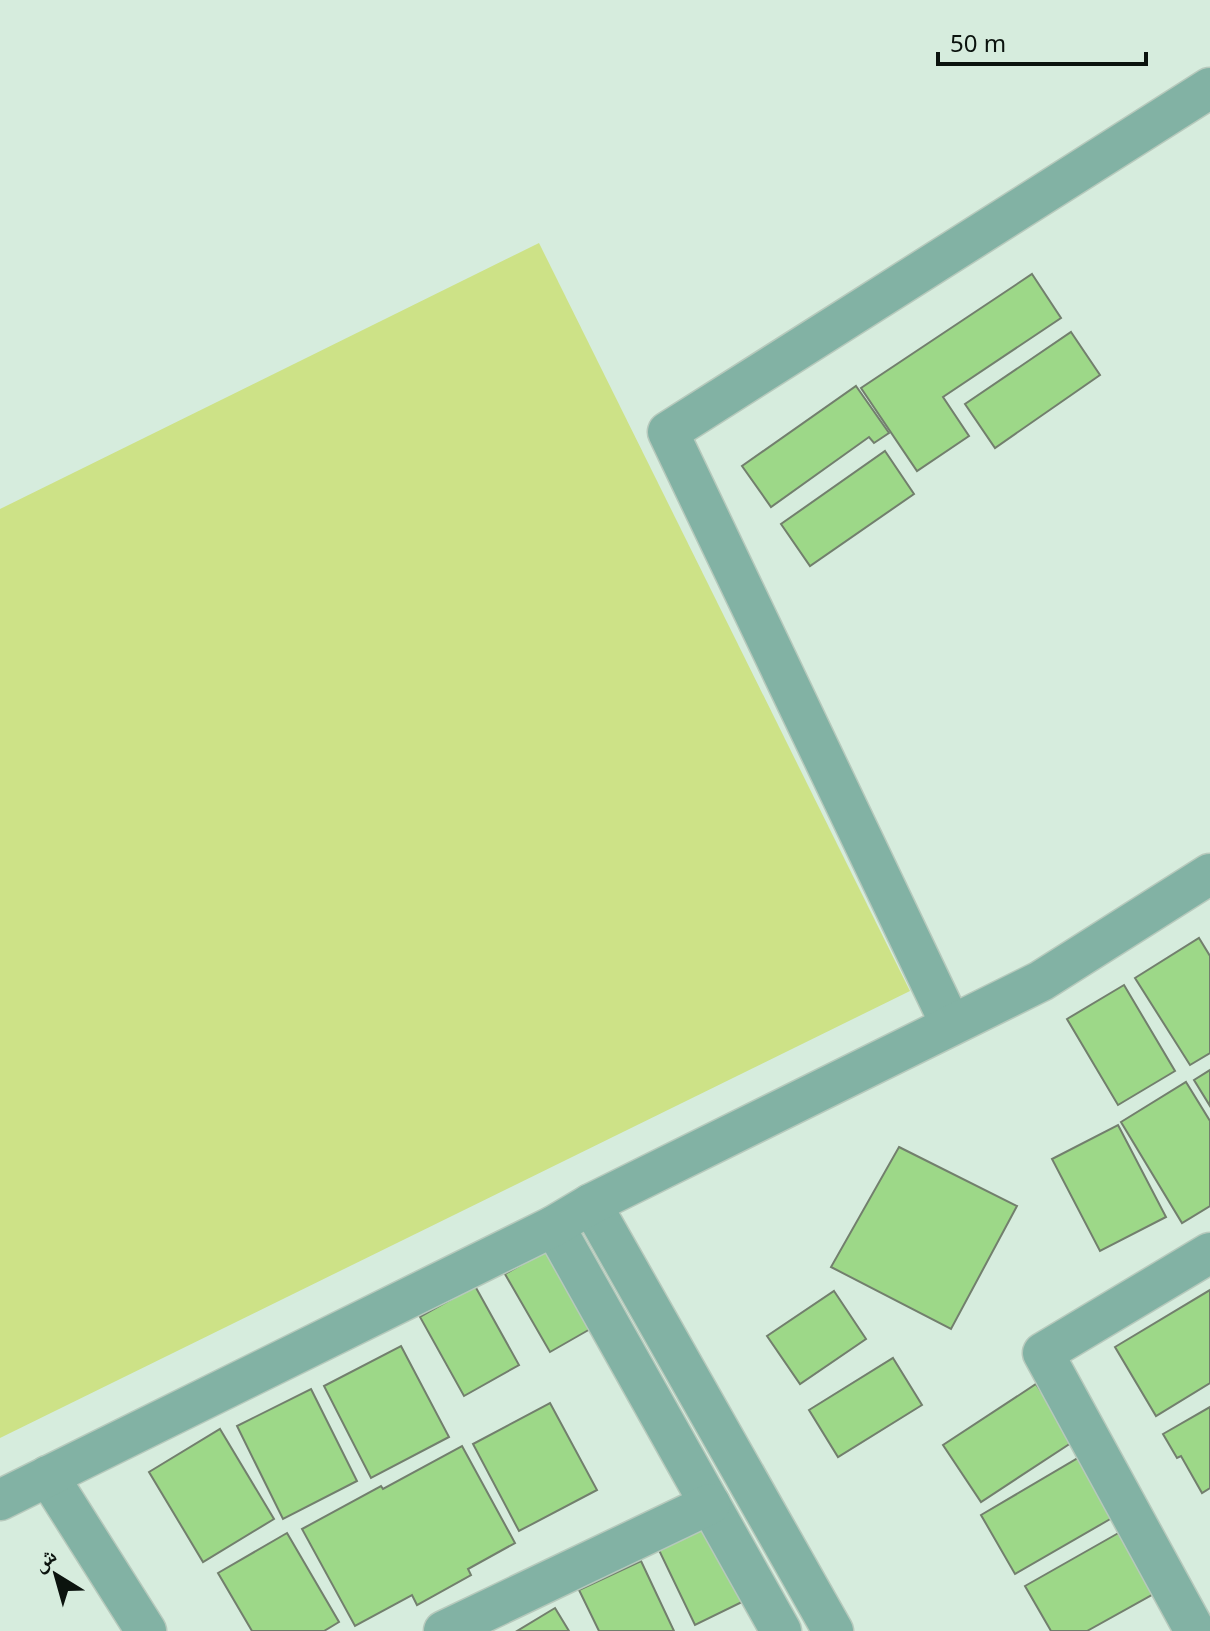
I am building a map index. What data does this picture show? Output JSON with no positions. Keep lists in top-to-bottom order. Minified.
{"scale_bar":"50 m","north":"top left"}
